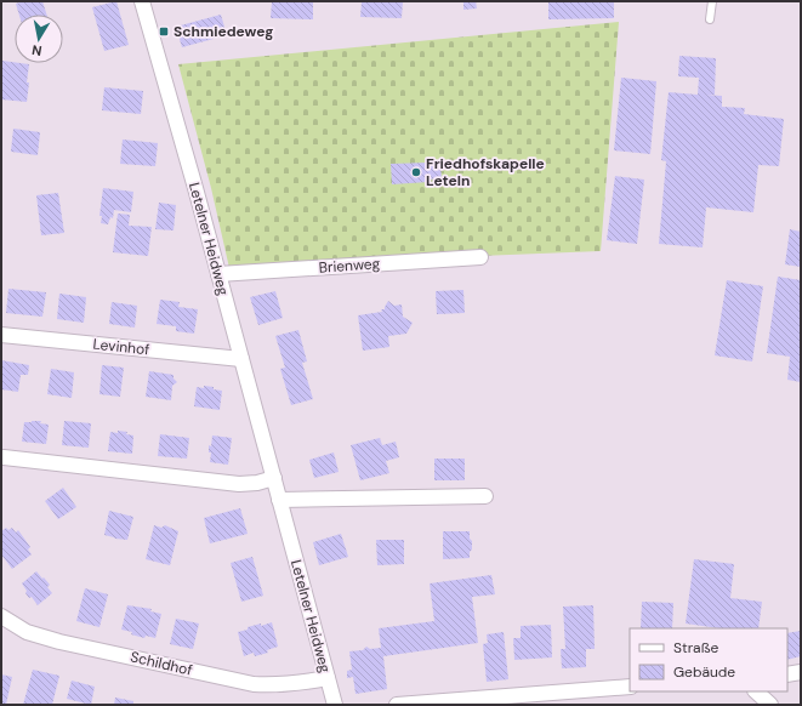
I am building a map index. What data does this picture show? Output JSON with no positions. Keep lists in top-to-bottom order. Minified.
{"streets":{"street":["Letelner Heidweg","Brienweg","Levinhof","Schildhof"]},"crossings":[["Letelner Heidweg","Brienweg"],["Letelner Heidweg","Levinhof"],["Letelner Heidweg","Schildhof"]],"places":{"transit":["Schmiedeweg"],"other":["Friedhofskapelle Leteln"]},"legend":["Straße","Gebäude"],"north":"bottom"}
